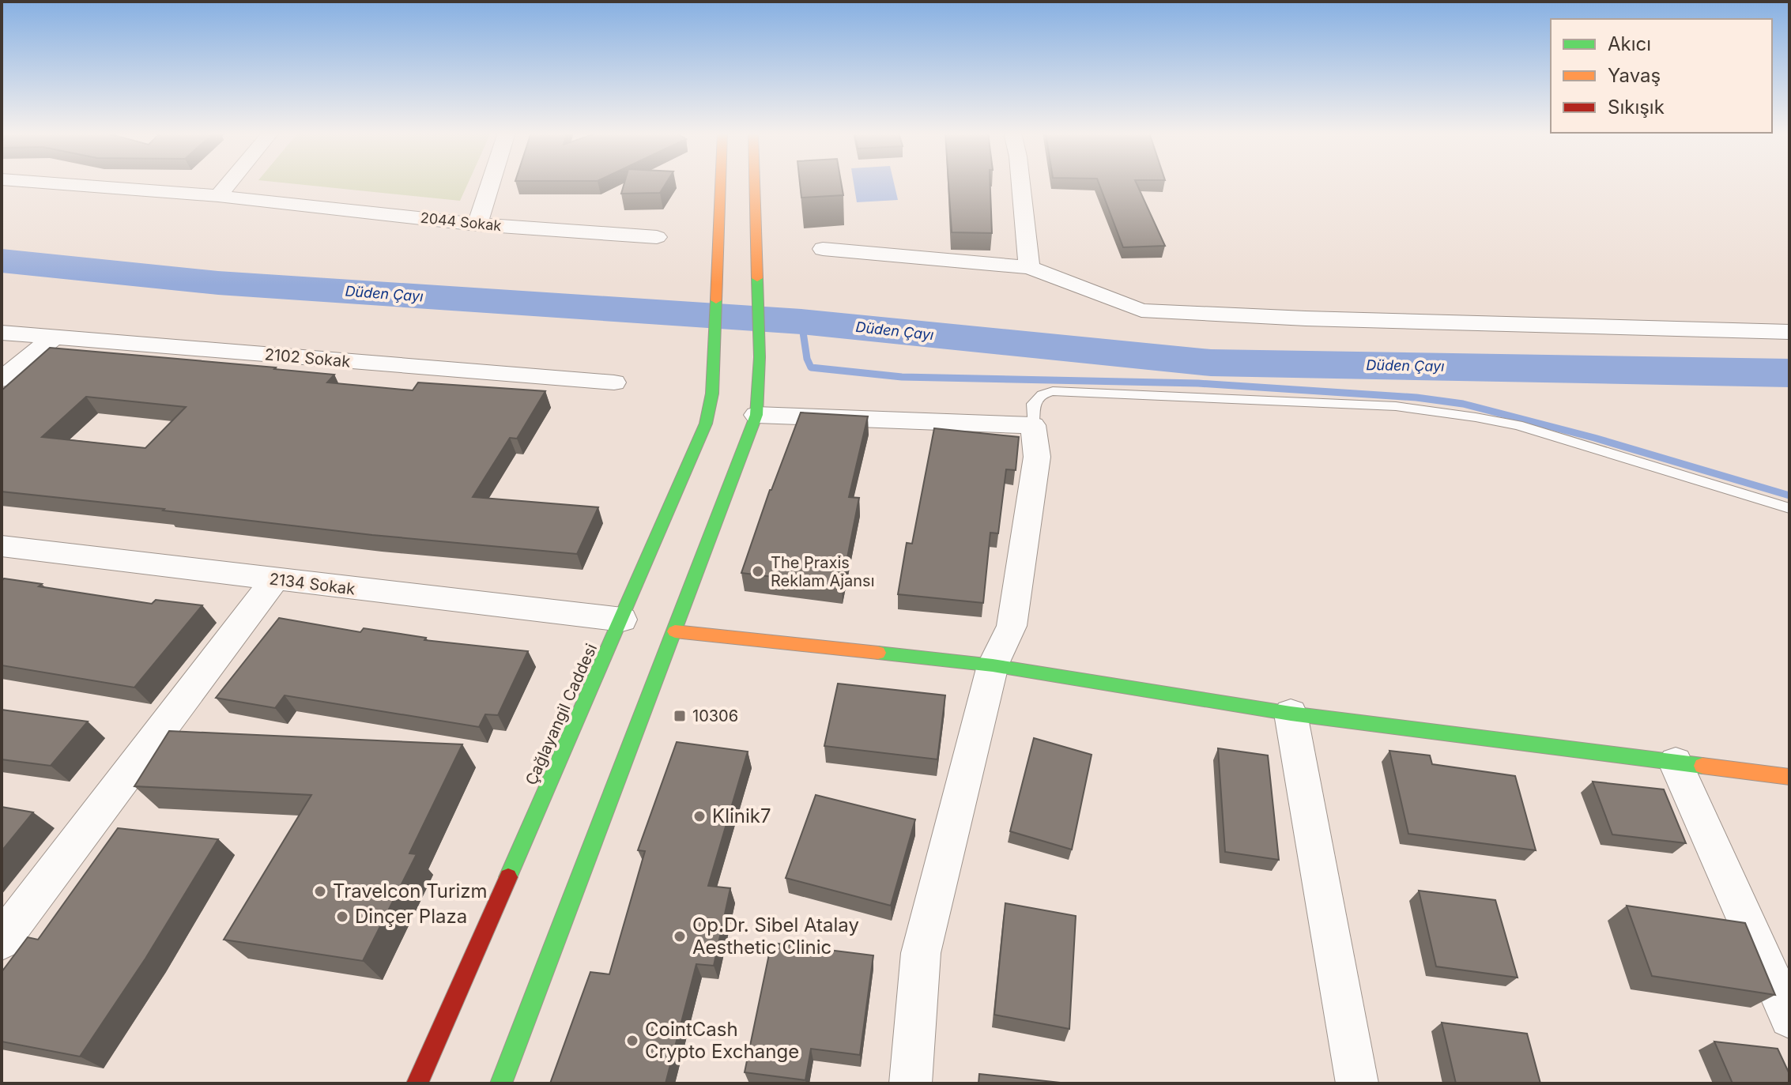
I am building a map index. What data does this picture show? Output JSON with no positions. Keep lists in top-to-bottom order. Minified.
{"streets":{"main road":["Çağlayangil Caddesi"],"street":["2044 Sokak","2102 Sokak","2134 Sokak"]},"crossings":[["2134 Sokak","Çağlayangil Caddesi"]],"water":["Düden Çayı"],"places":{"other":["The Praxis Reklam Ajansı","Klinik7","Travelcon Turizm","Dinçer Plaza","Op.Dr. Sibel Atalay Aesthetic Clinic","CointCash Crypto Exchange"],"transit":["10306"]},"legend":["Akıcı","Yavaş","Sıkışık"]}
